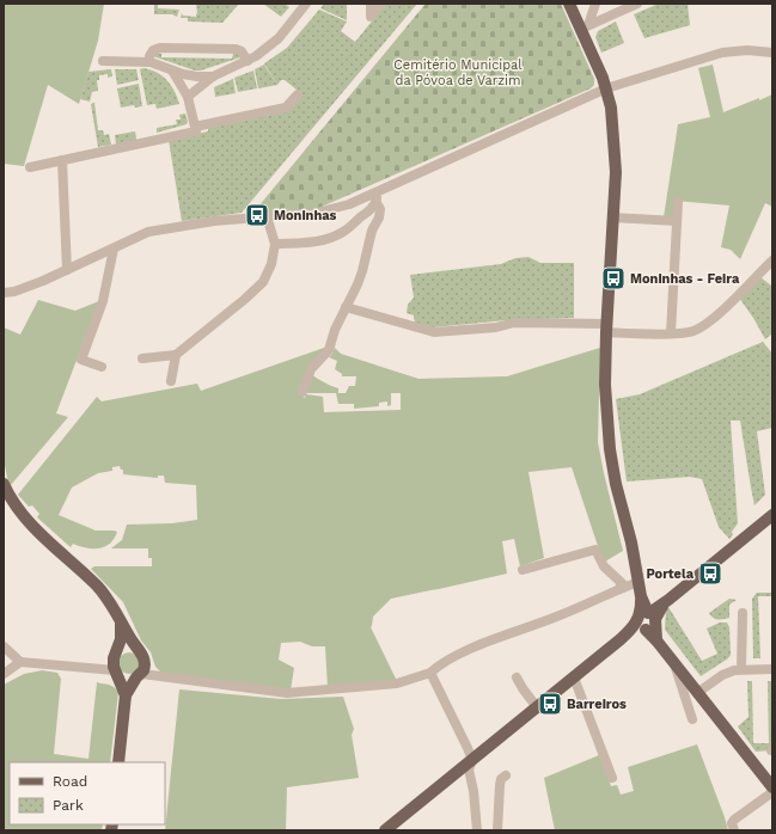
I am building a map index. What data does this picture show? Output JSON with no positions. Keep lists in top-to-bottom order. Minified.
{"parks":["Cemitério Municipal da Póvoa de Varzim"],"places":{"bus stop":["Moninhas","Moninhas - Feira","Portela","Barreiros"]},"legend":["Road","Park"]}
